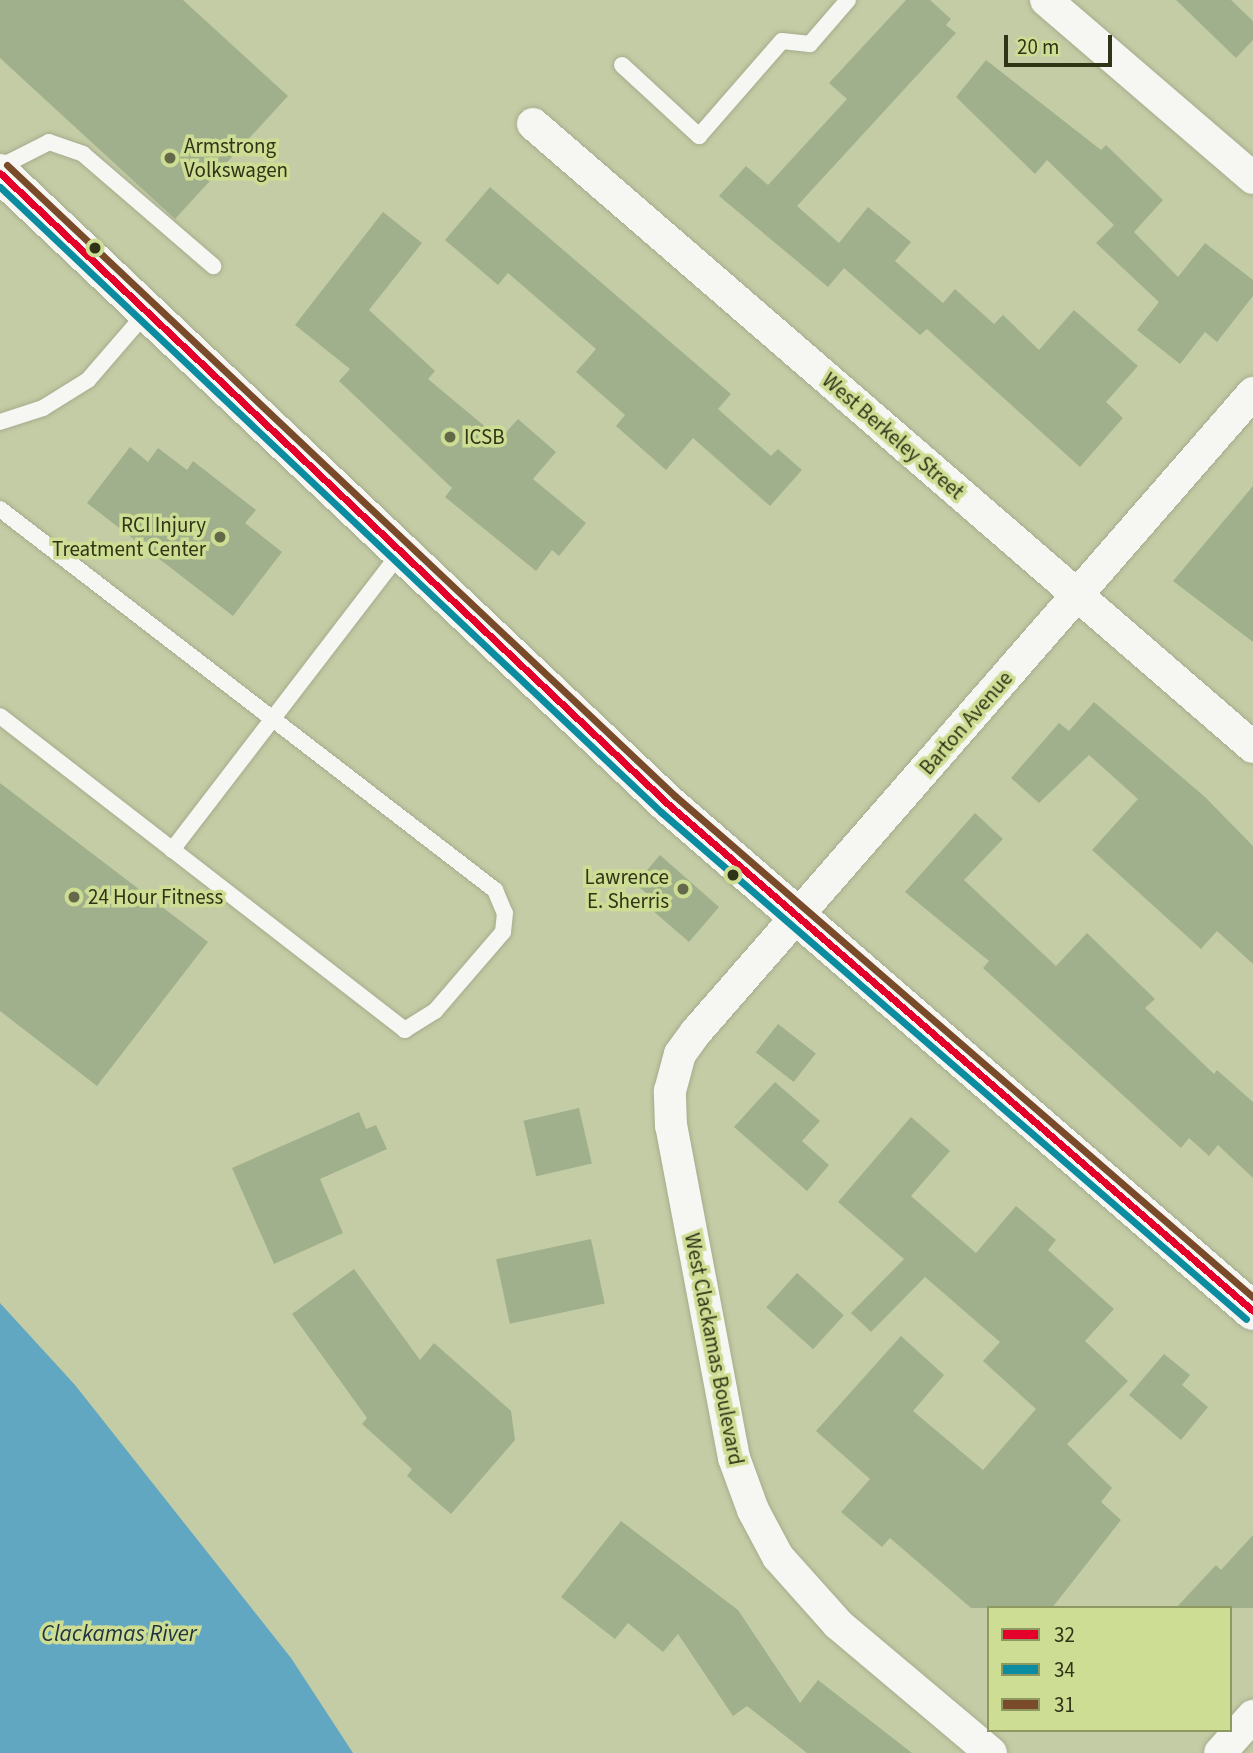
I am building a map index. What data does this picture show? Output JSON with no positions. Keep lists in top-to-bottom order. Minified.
{"streets":{"street":["West Berkeley Street","Barton Avenue","West Clackamas Boulevard"]},"crossings":[["West Berkeley Street","Barton Avenue"],["Barton Avenue","West Clackamas Boulevard"]],"water":["Clackamas River"],"places":["Armstrong Volkswagen","ICSB","RCI Injury Treatment Center","Lawrence E. Sherris","24 Hour Fitness"],"lines":["transit line 31","transit line 32","transit line 34"],"legend":["32","34","31"],"scale_bar":"20 m"}
